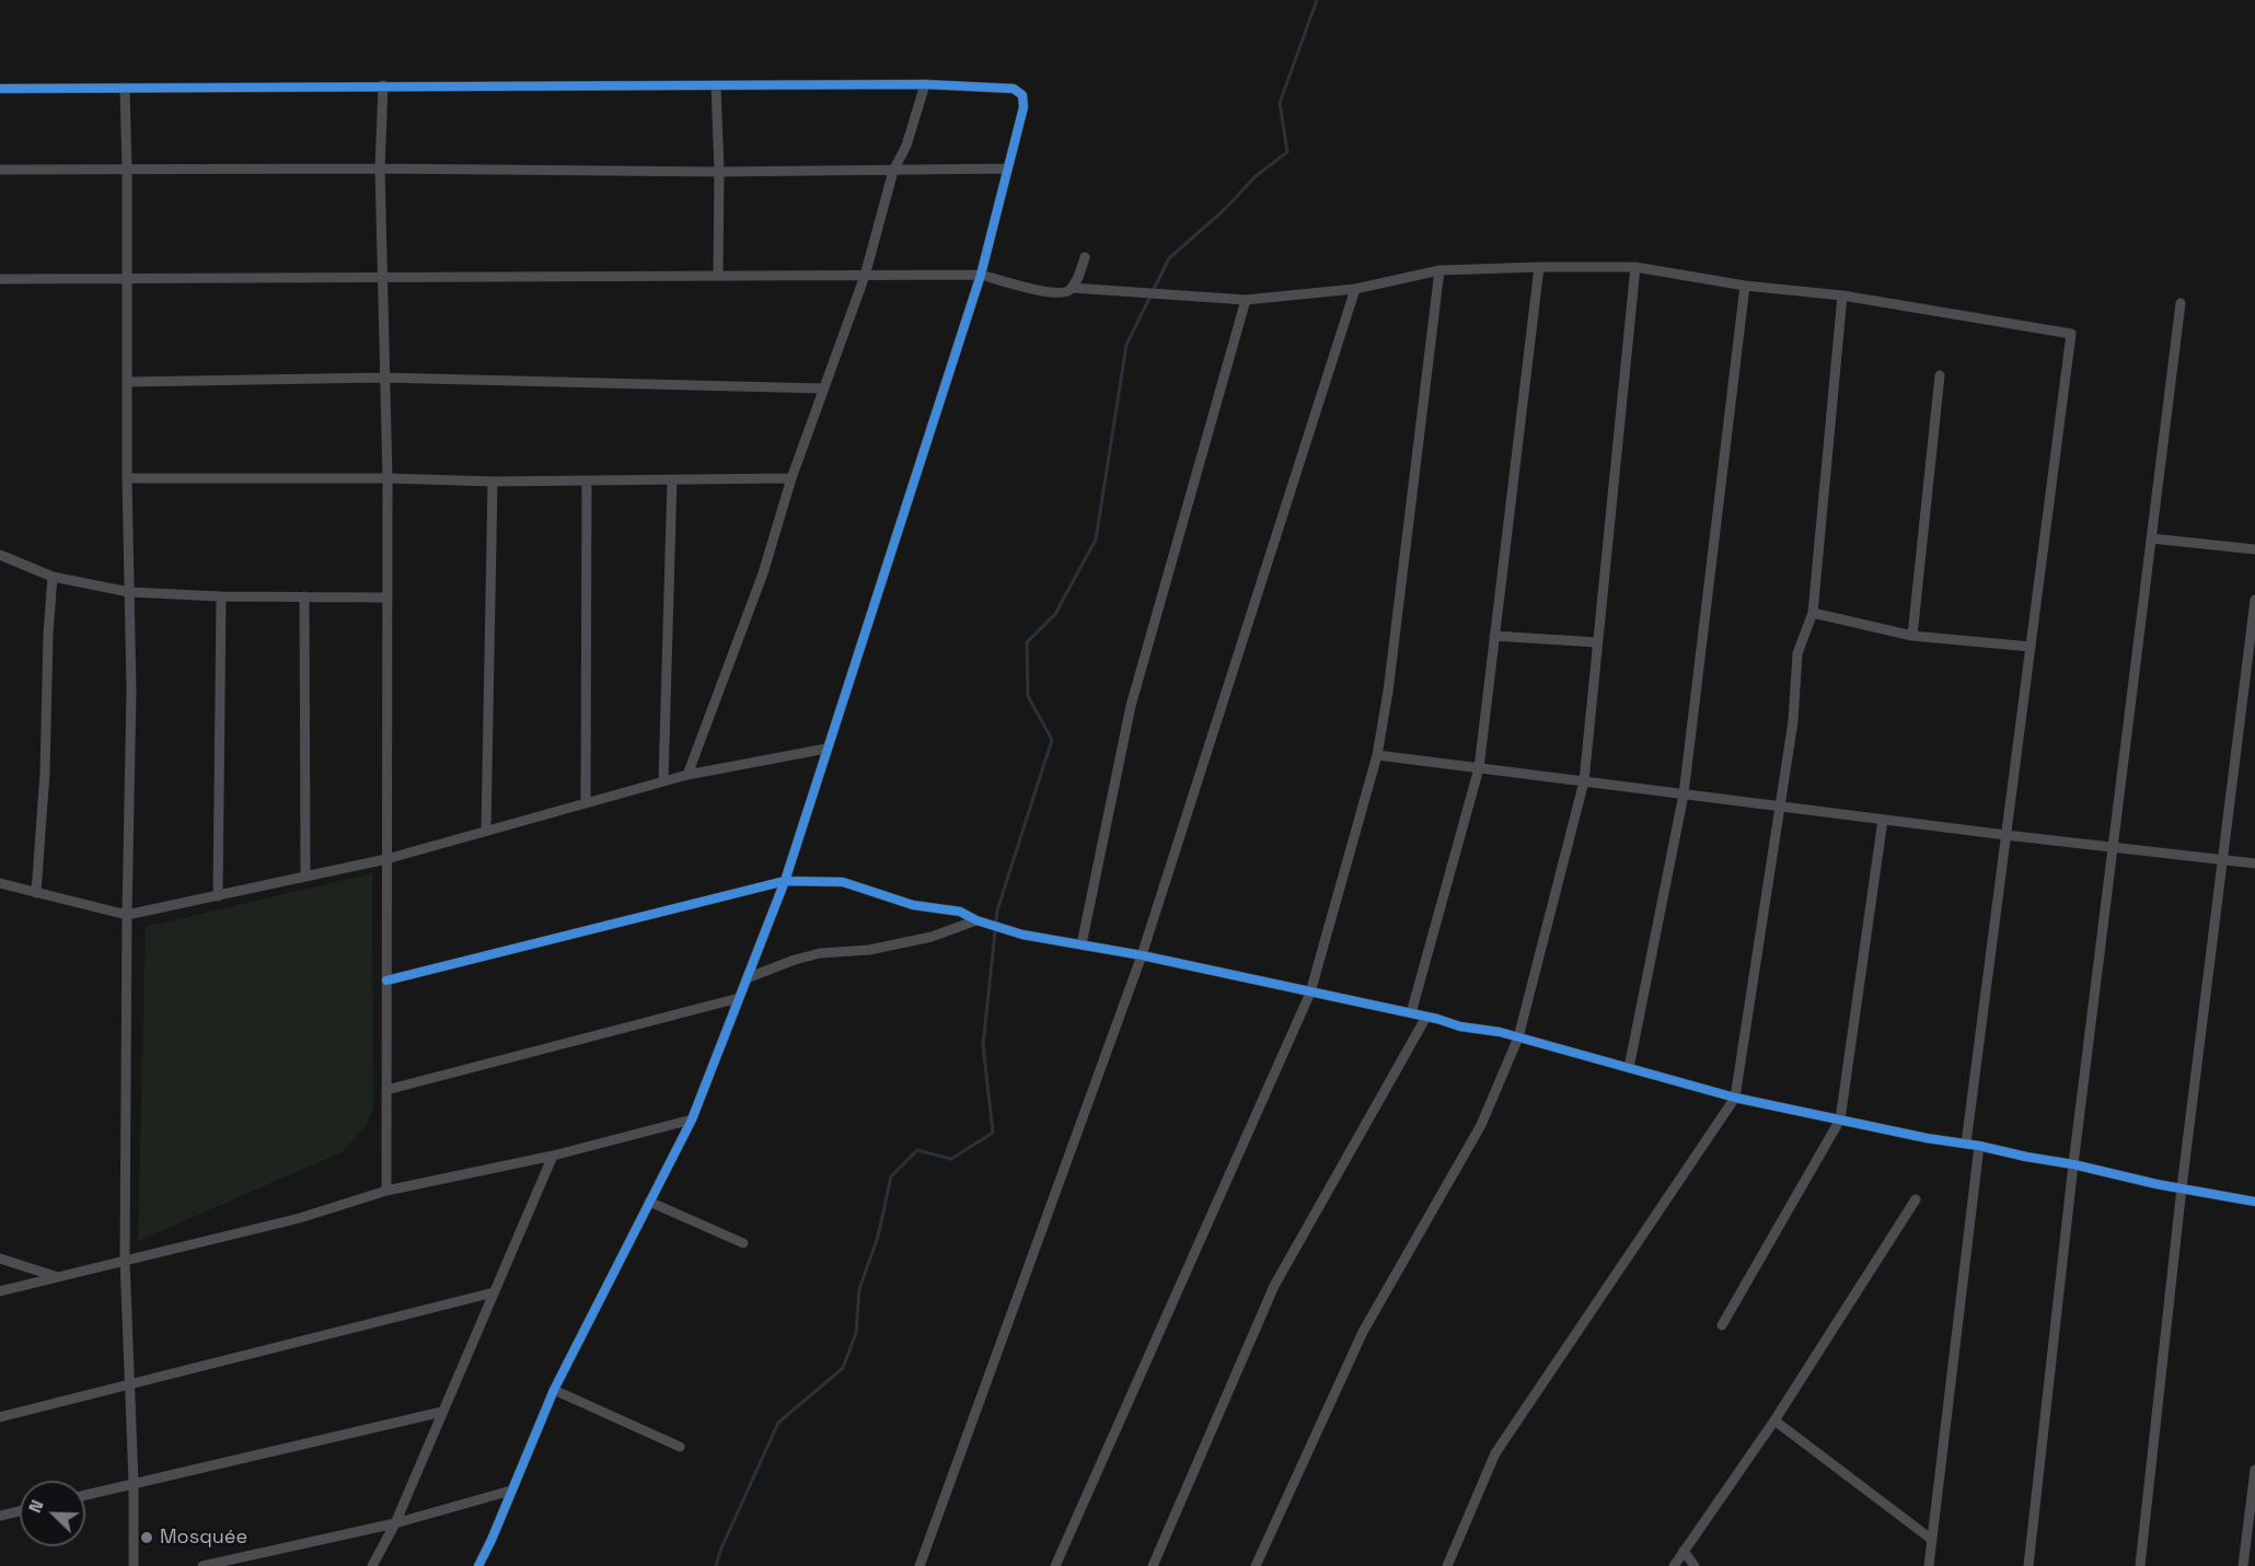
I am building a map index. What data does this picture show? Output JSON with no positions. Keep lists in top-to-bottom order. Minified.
{"places":["Mosquée"],"north":"top left"}
